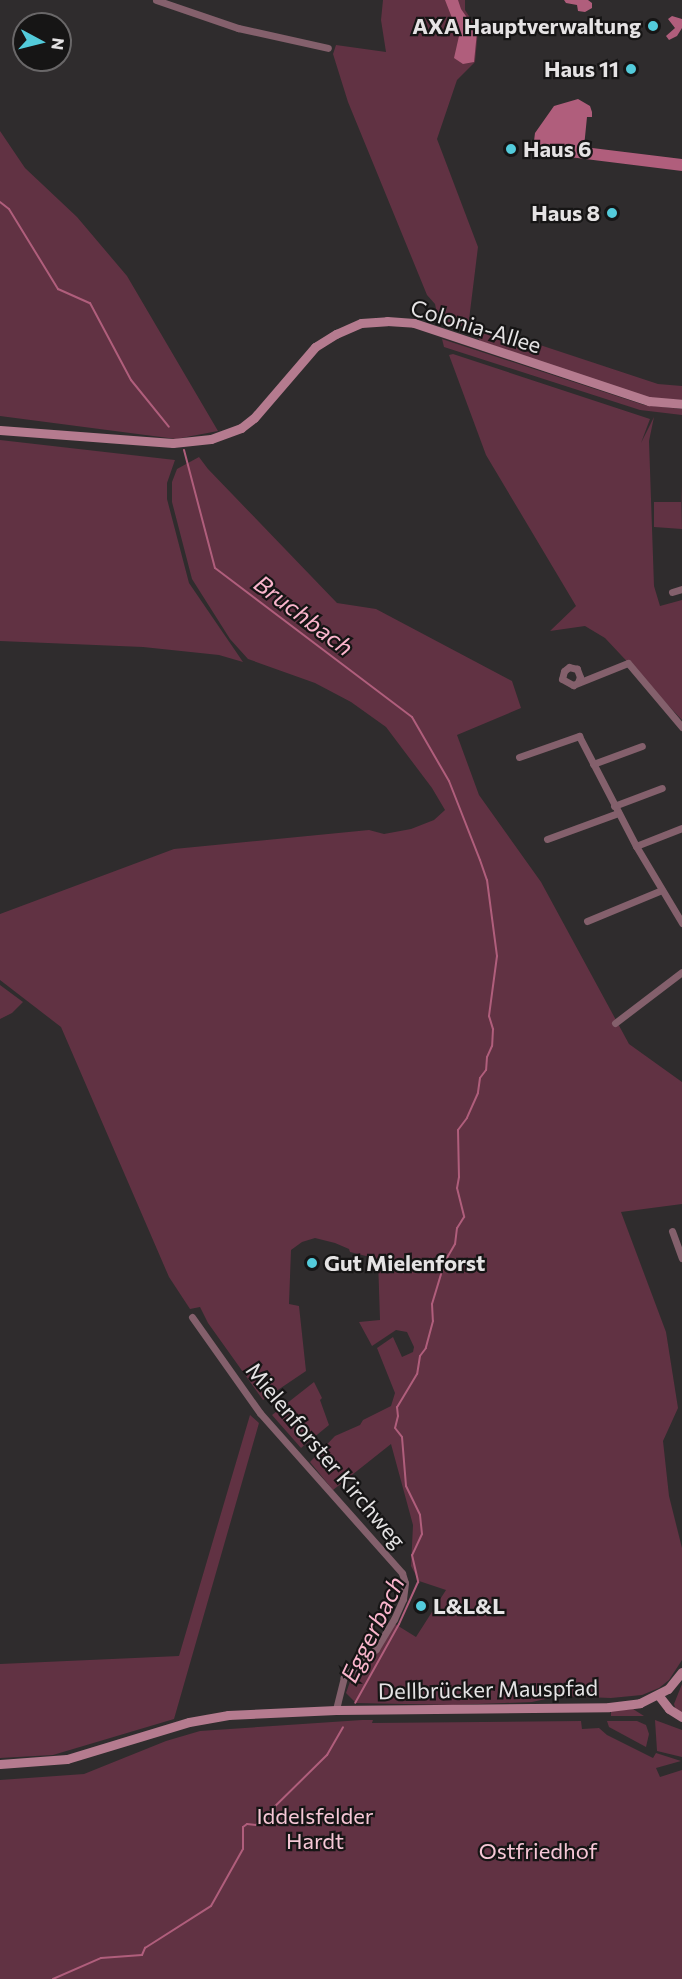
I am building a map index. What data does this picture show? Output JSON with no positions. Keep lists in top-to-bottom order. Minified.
{"streets":{"main road":["Colonia-Allee","Dellbrücker Mauspfad"],"street":["Mielenforster Kirchweg"]},"crossings":[["Mielenforster Kirchweg","Dellbrücker Mauspfad"]],"water":["Bruchbach","Eggerbach"],"parks":["Iddelsfelder Hardt","Ostfriedhof"],"places":["AXA Hauptverwaltung","Haus 11","Haus 6","Haus 8","Gut Mielenforst","L&L&L"],"north":"right"}
